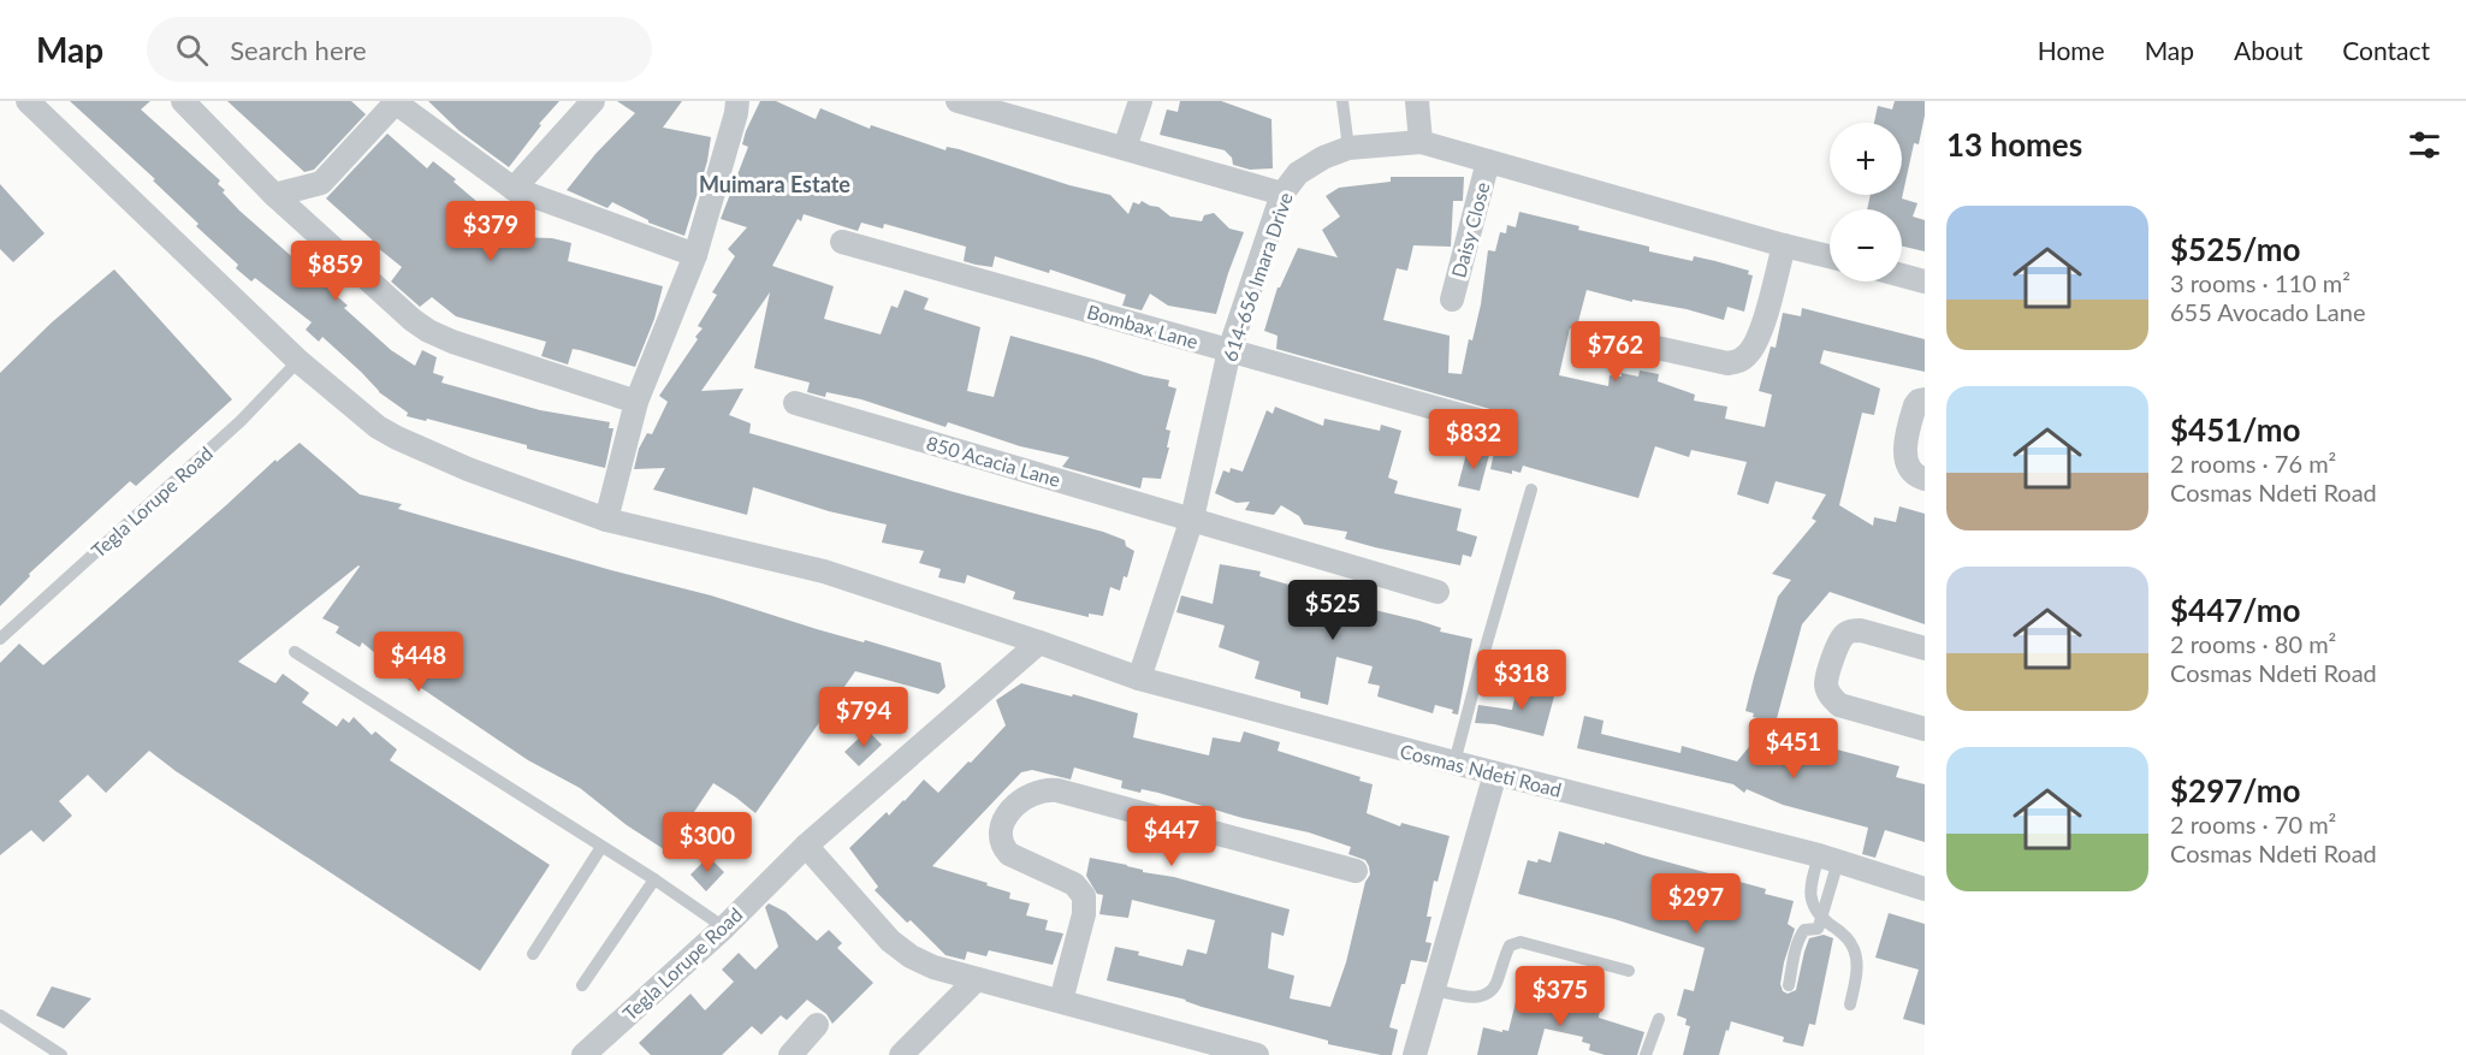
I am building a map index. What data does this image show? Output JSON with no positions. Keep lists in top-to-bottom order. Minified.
{"streets":{"street":["Daisy Close","614-656 Imara Drive","Bombax Lane","850 Acacia Lane","Tegla Lorupe Road","Cosmas Ndeti Road"]},"crossings":[["Daisy Close","614-656 Imara Drive"],["614-656 Imara Drive","Bombax Lane"],["614-656 Imara Drive","850 Acacia Lane"],["614-656 Imara Drive","Cosmas Ndeti Road"],["Tegla Lorupe Road","Cosmas Ndeti Road"]],"districts":["Muimara Estate"],"page":{"header":"Map","search":"Search here","nav":["Home","Map","About","Contact"],"heading":"13 homes","map_buttons":["+","−"],"list":[{"name":"$525/mo","note":"3 rooms · 110 m² · 655 Avocado Lane"},{"name":"$451/mo","note":"2 rooms · 76 m² · Cosmas Ndeti Road"},{"name":"$447/mo","note":"2 rooms · 80 m² · Cosmas Ndeti Road"},{"name":"$297/mo","note":"2 rooms · 70 m² · Cosmas Ndeti Road"}],"price":["$379","$859","$762","$832","$525","$448","$318","$794","$451","$447","$300","$297","$375"]}}
